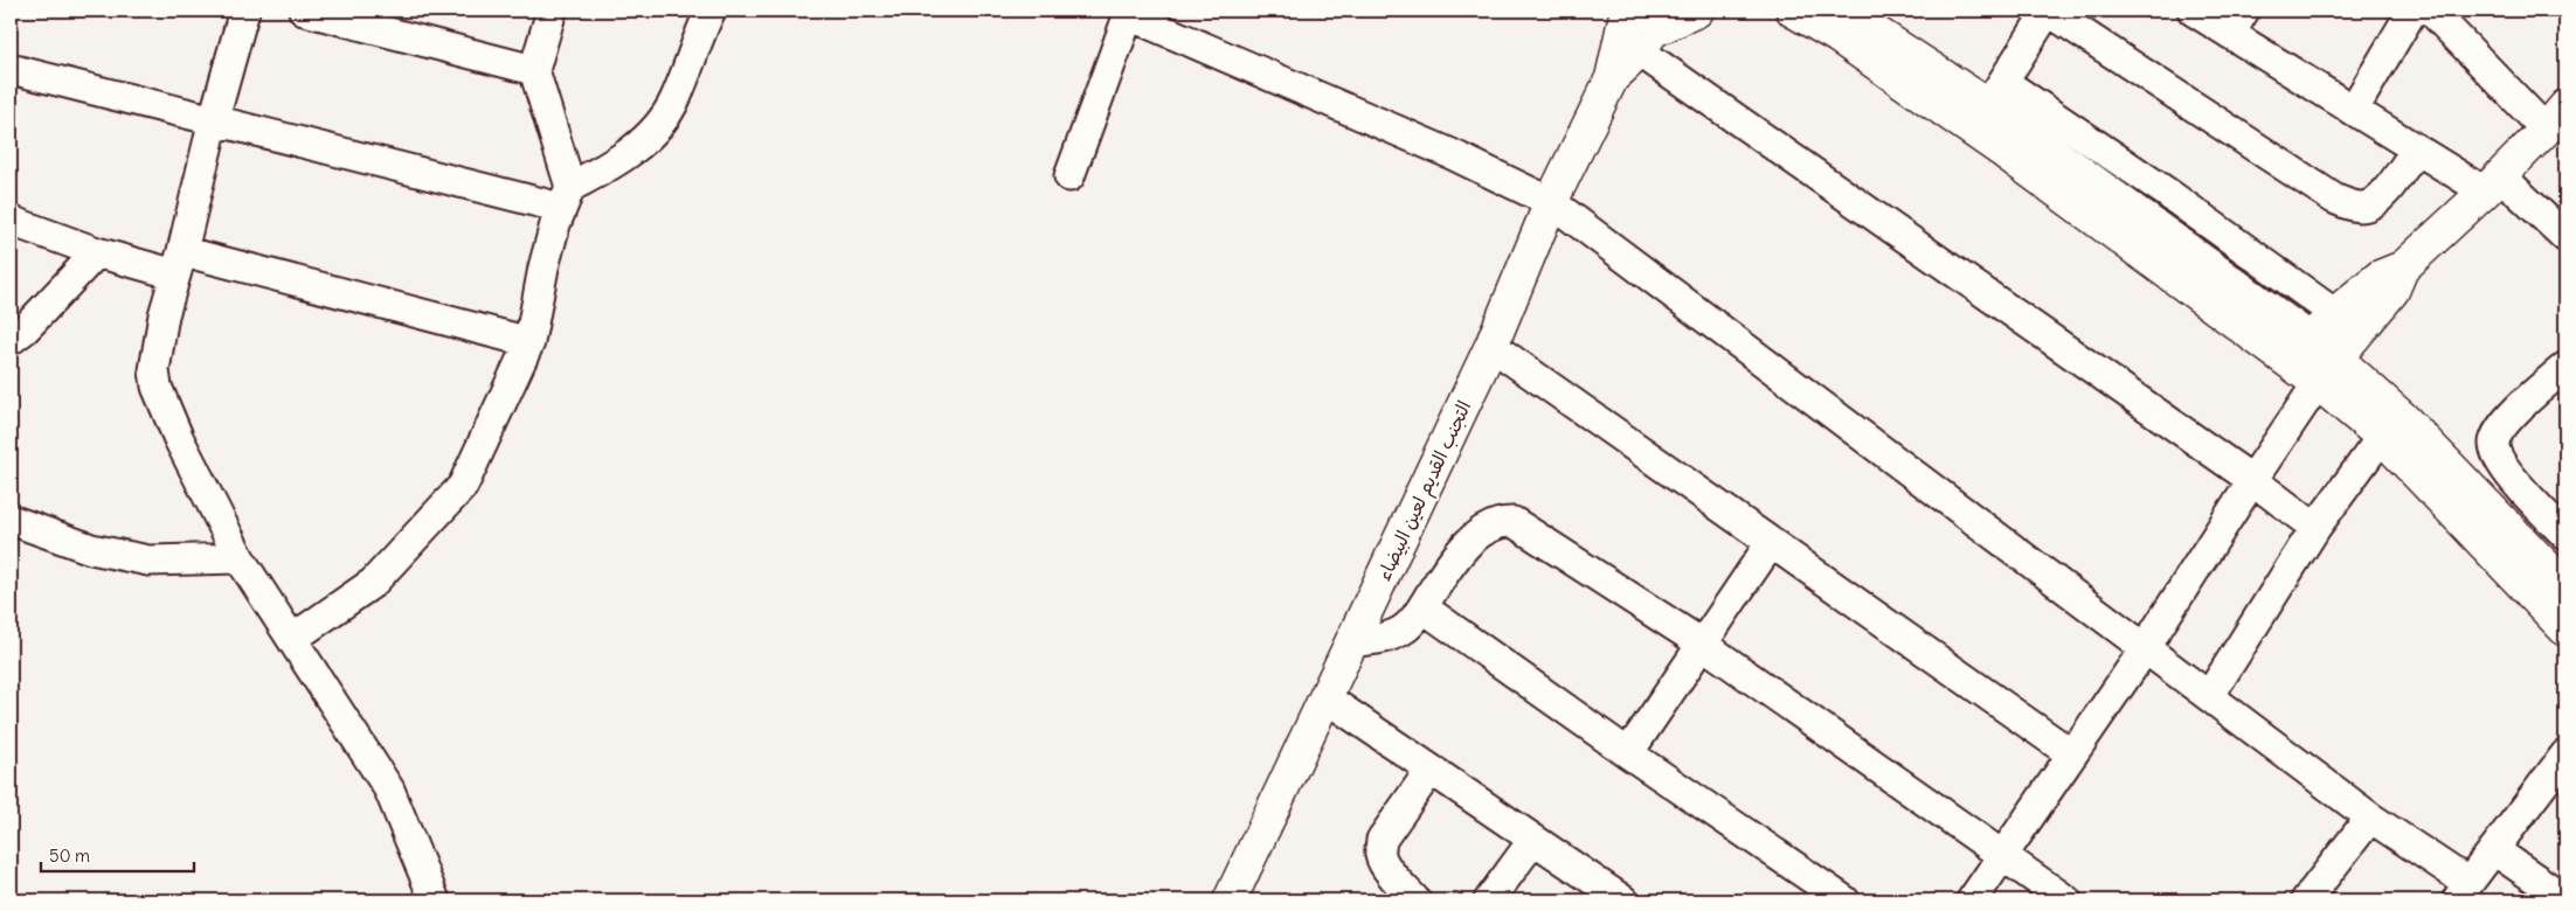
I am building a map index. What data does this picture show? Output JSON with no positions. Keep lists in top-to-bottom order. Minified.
{"streets":{"main road":["التجنب القديم لعين البيضاء"]},"scale_bar":"50 m"}
